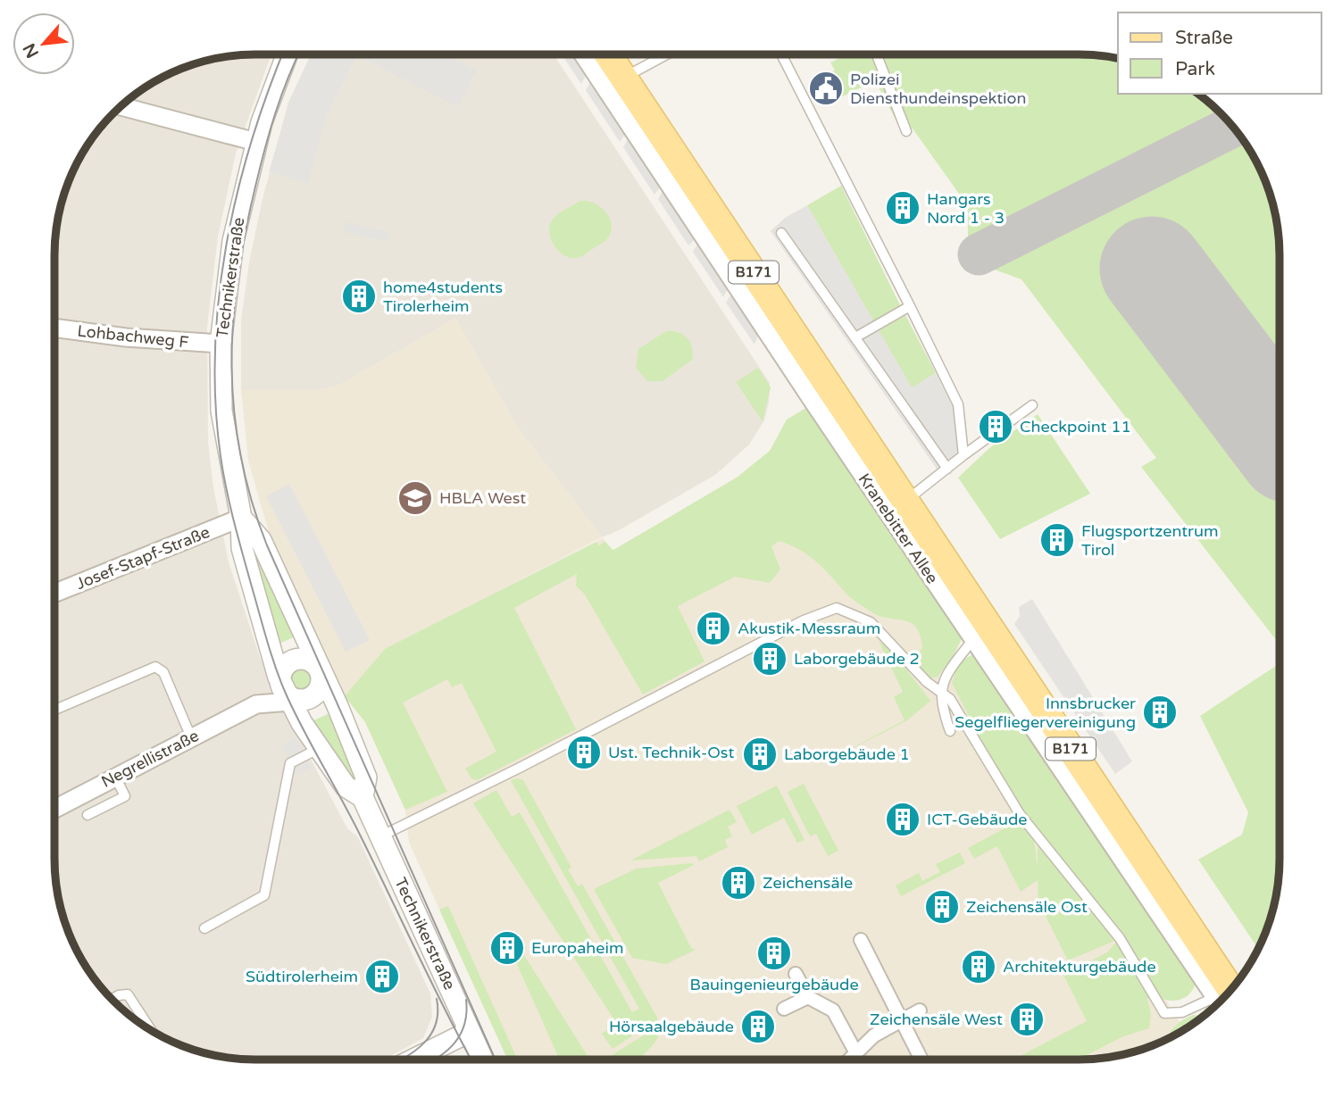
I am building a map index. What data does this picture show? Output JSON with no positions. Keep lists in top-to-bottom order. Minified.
{"streets":{"main road":["B171","Kranebitter Allee"],"street":["Technikerstraße","Lohbachweg F","Josef-Stapf-Straße","Negrellistraße"]},"crossings":[["Technikerstraße","Lohbachweg F"],["Technikerstraße","Josef-Stapf-Straße"],["Technikerstraße","Negrellistraße"]],"places":{"public building":["Polizei Diensthundeinspektion"],"building":["Hangars Nord 1 - 3","home4students Tirolerheim","Checkpoint 11","Flugsportzentrum Tirol","Akustik-Messraum","Laborgebäude 2","Innsbrucker Segelfliegervereinigung","Ust. Technik-Ost","Laborgebäude 1","ICT-Gebäude","Zeichensäle","Zeichensäle Ost","Europaheim","Bauingenieurgebäude","Architekturgebäude","Südtirolerheim","Zeichensäle West","Hörsaalgebäude"],"school or university":["HBLA West"]},"legend":["Straße","Park"],"north":"bottom left"}
